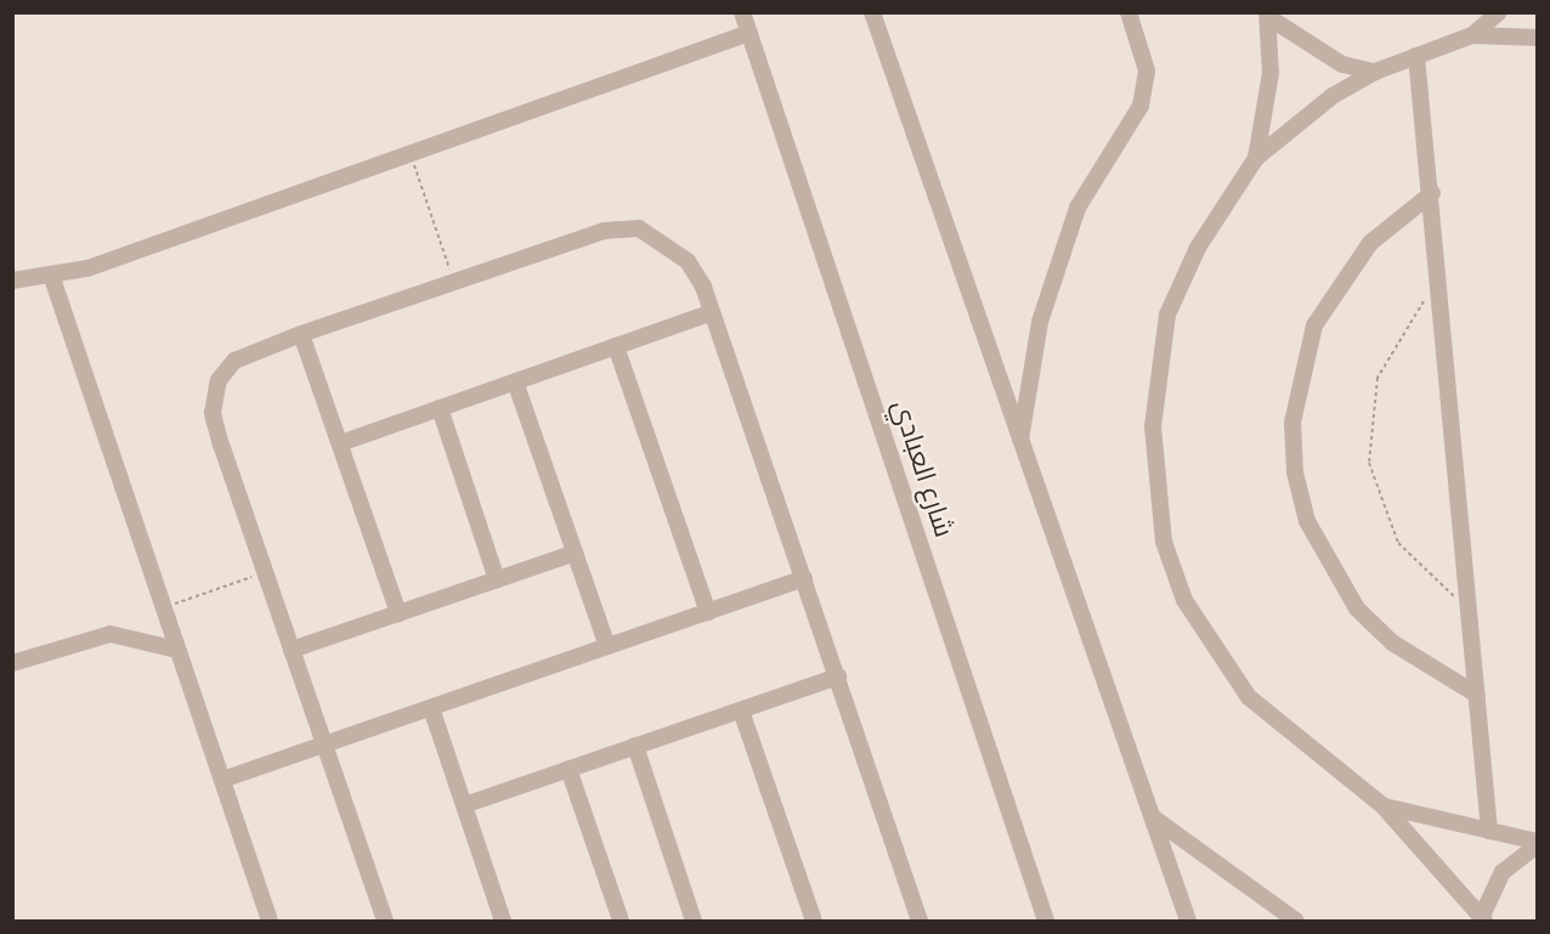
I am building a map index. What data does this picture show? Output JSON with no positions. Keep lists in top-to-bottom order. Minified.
{"streets":{"street":["شارع العبادي"]}}
